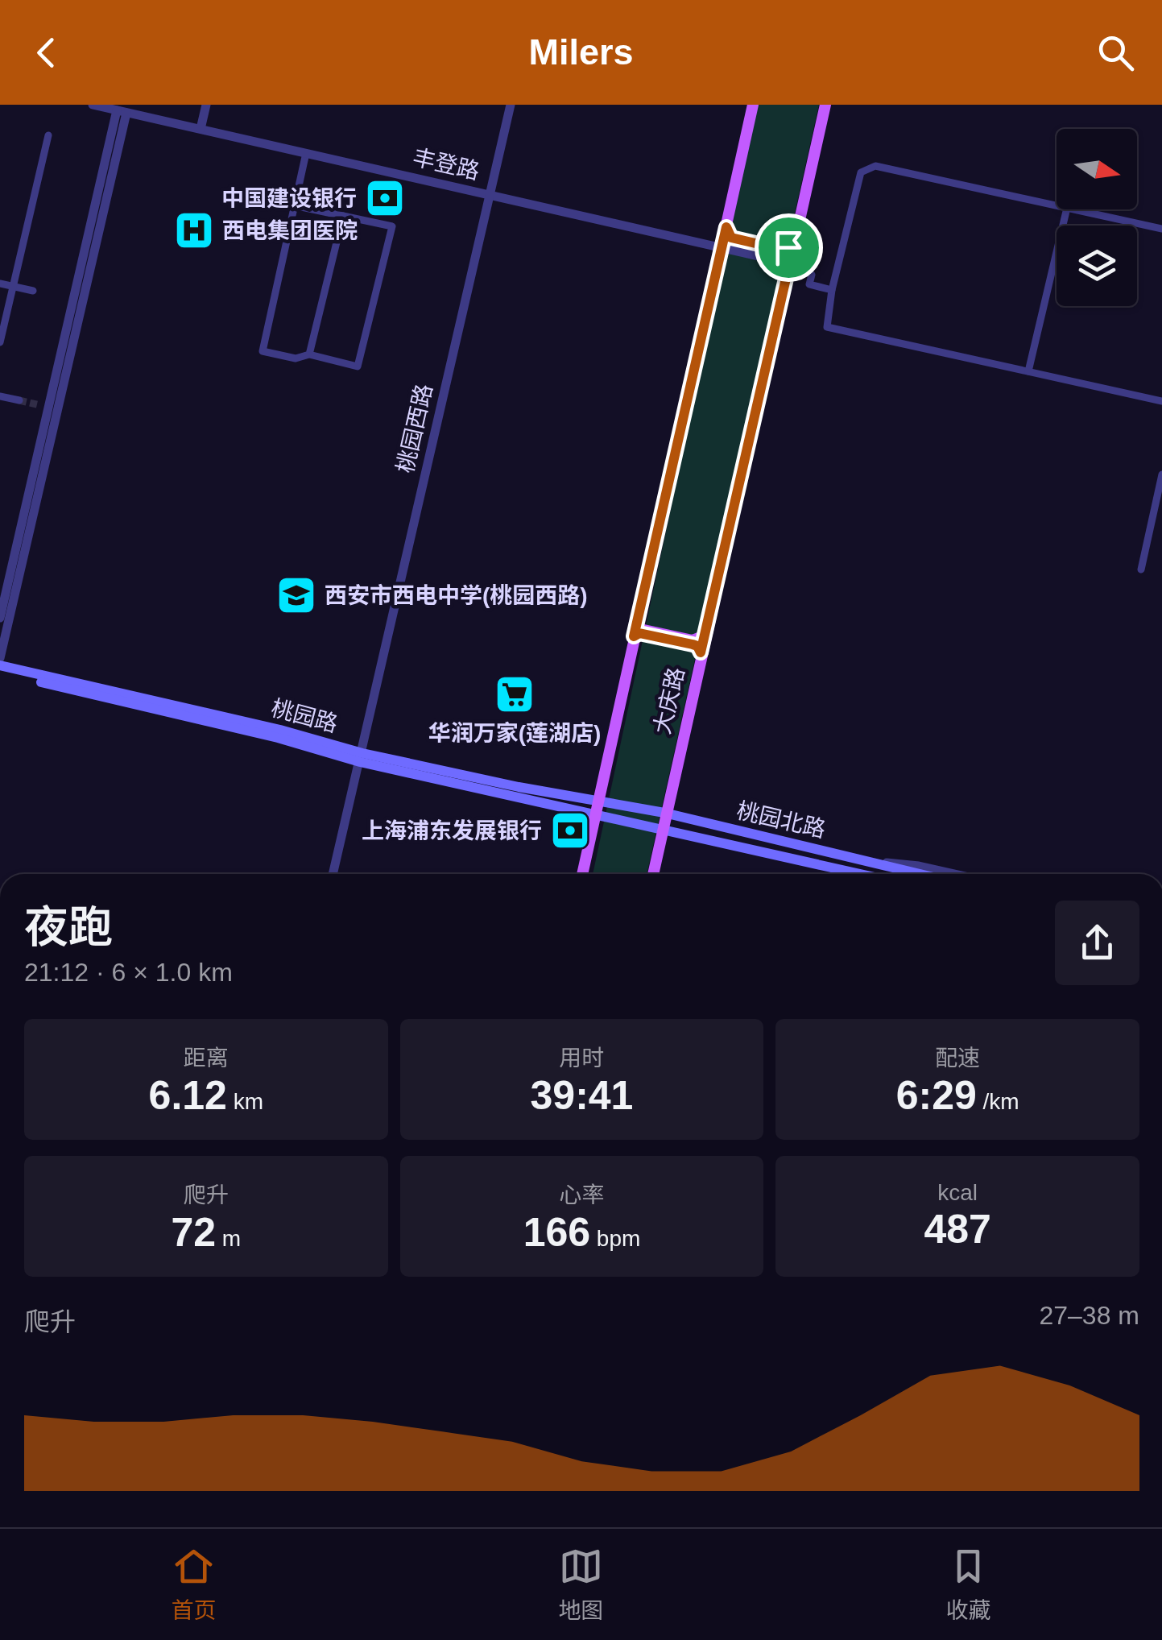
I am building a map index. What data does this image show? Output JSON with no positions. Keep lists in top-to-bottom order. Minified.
{"streets":{"main road":["大庆路","桃园路","桃园北路"],"street":["丰登路","桃园西路"]},"crossings":[["丰登路","桃园西路"],["桃园西路","桃园路"],["大庆路","桃园北路"],["桃园路","桃园北路"]],"places":{"bank":["中国建设银行","上海浦东发展银行"],"hospital":["西电集团医院"],"school or university":["西安市西电中学(桃园西路)"],"supermarket":["华润万家(莲湖店)"]},"north":"right","page":{"header":"Milers","heading":["夜跑","21:12 · 6 × 1.0 km"],"stats":[["距离","6.12 km"],["用时","39:41"],["配速","6:29 /km"],["爬升","72 m"],["心率","166 bpm"],["kcal","487"]],"chart":["爬升","27–38 m"],"tabs":["首页","地图","收藏"]}}
